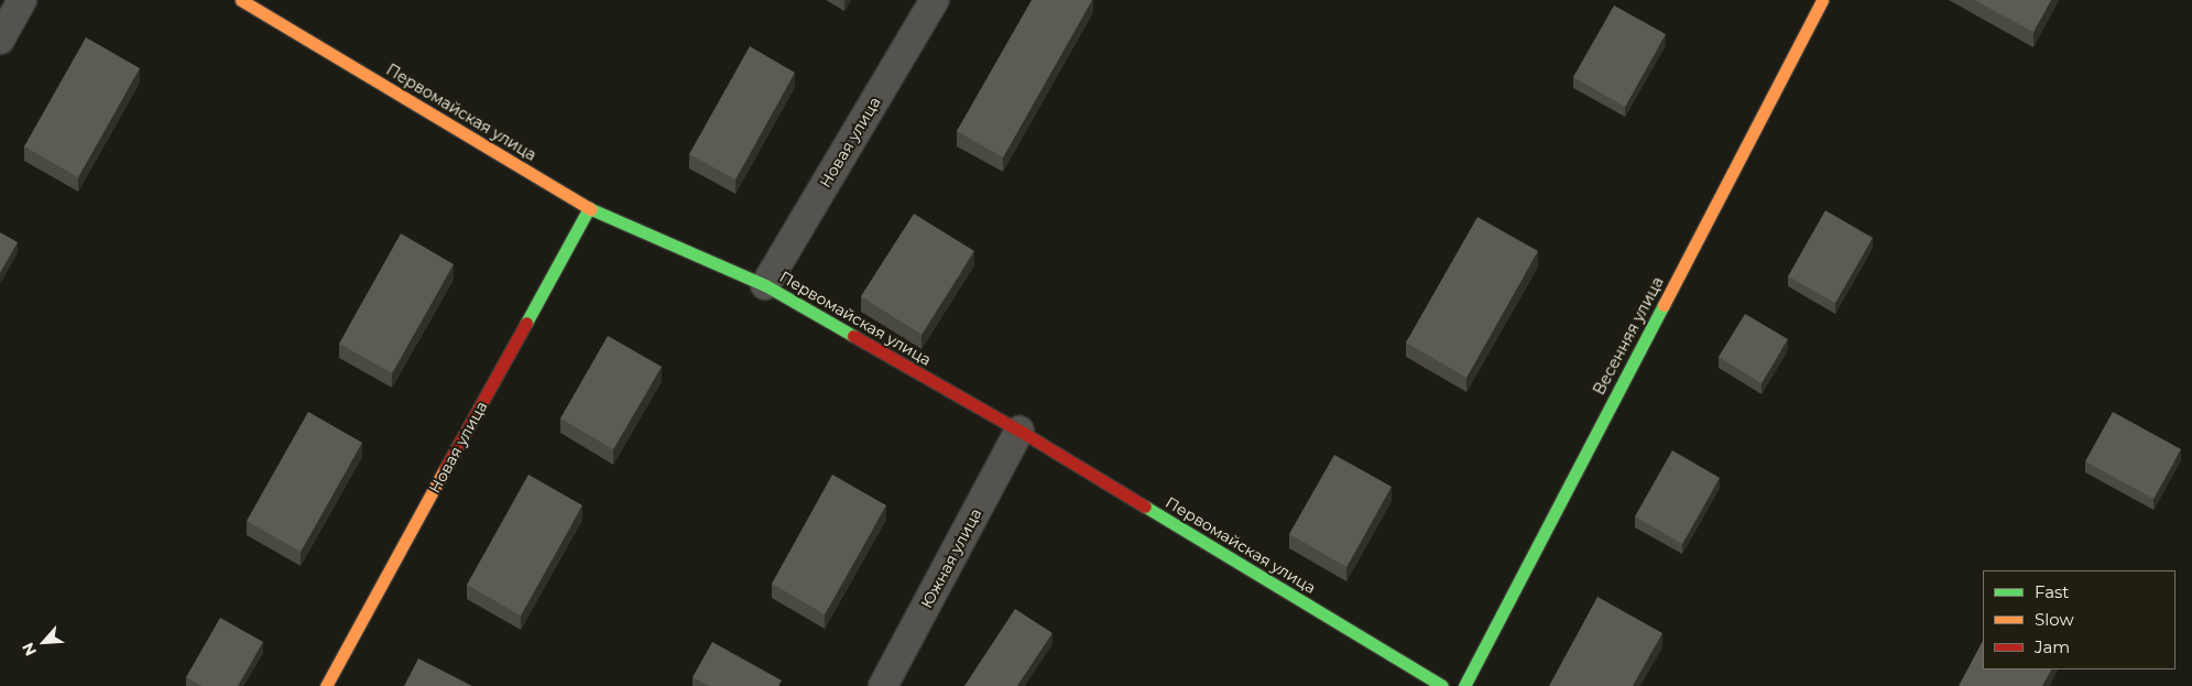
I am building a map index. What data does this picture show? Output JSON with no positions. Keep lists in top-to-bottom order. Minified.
{"streets":{"street":["Первомайская улица","Новая улица","Весенняя улица","Южная улица"]},"crossings":[["Первомайская улица","Новая улица"],["Первомайская улица","Южная улица"]],"legend":["Fast","Slow","Jam"],"north":"bottom left"}
